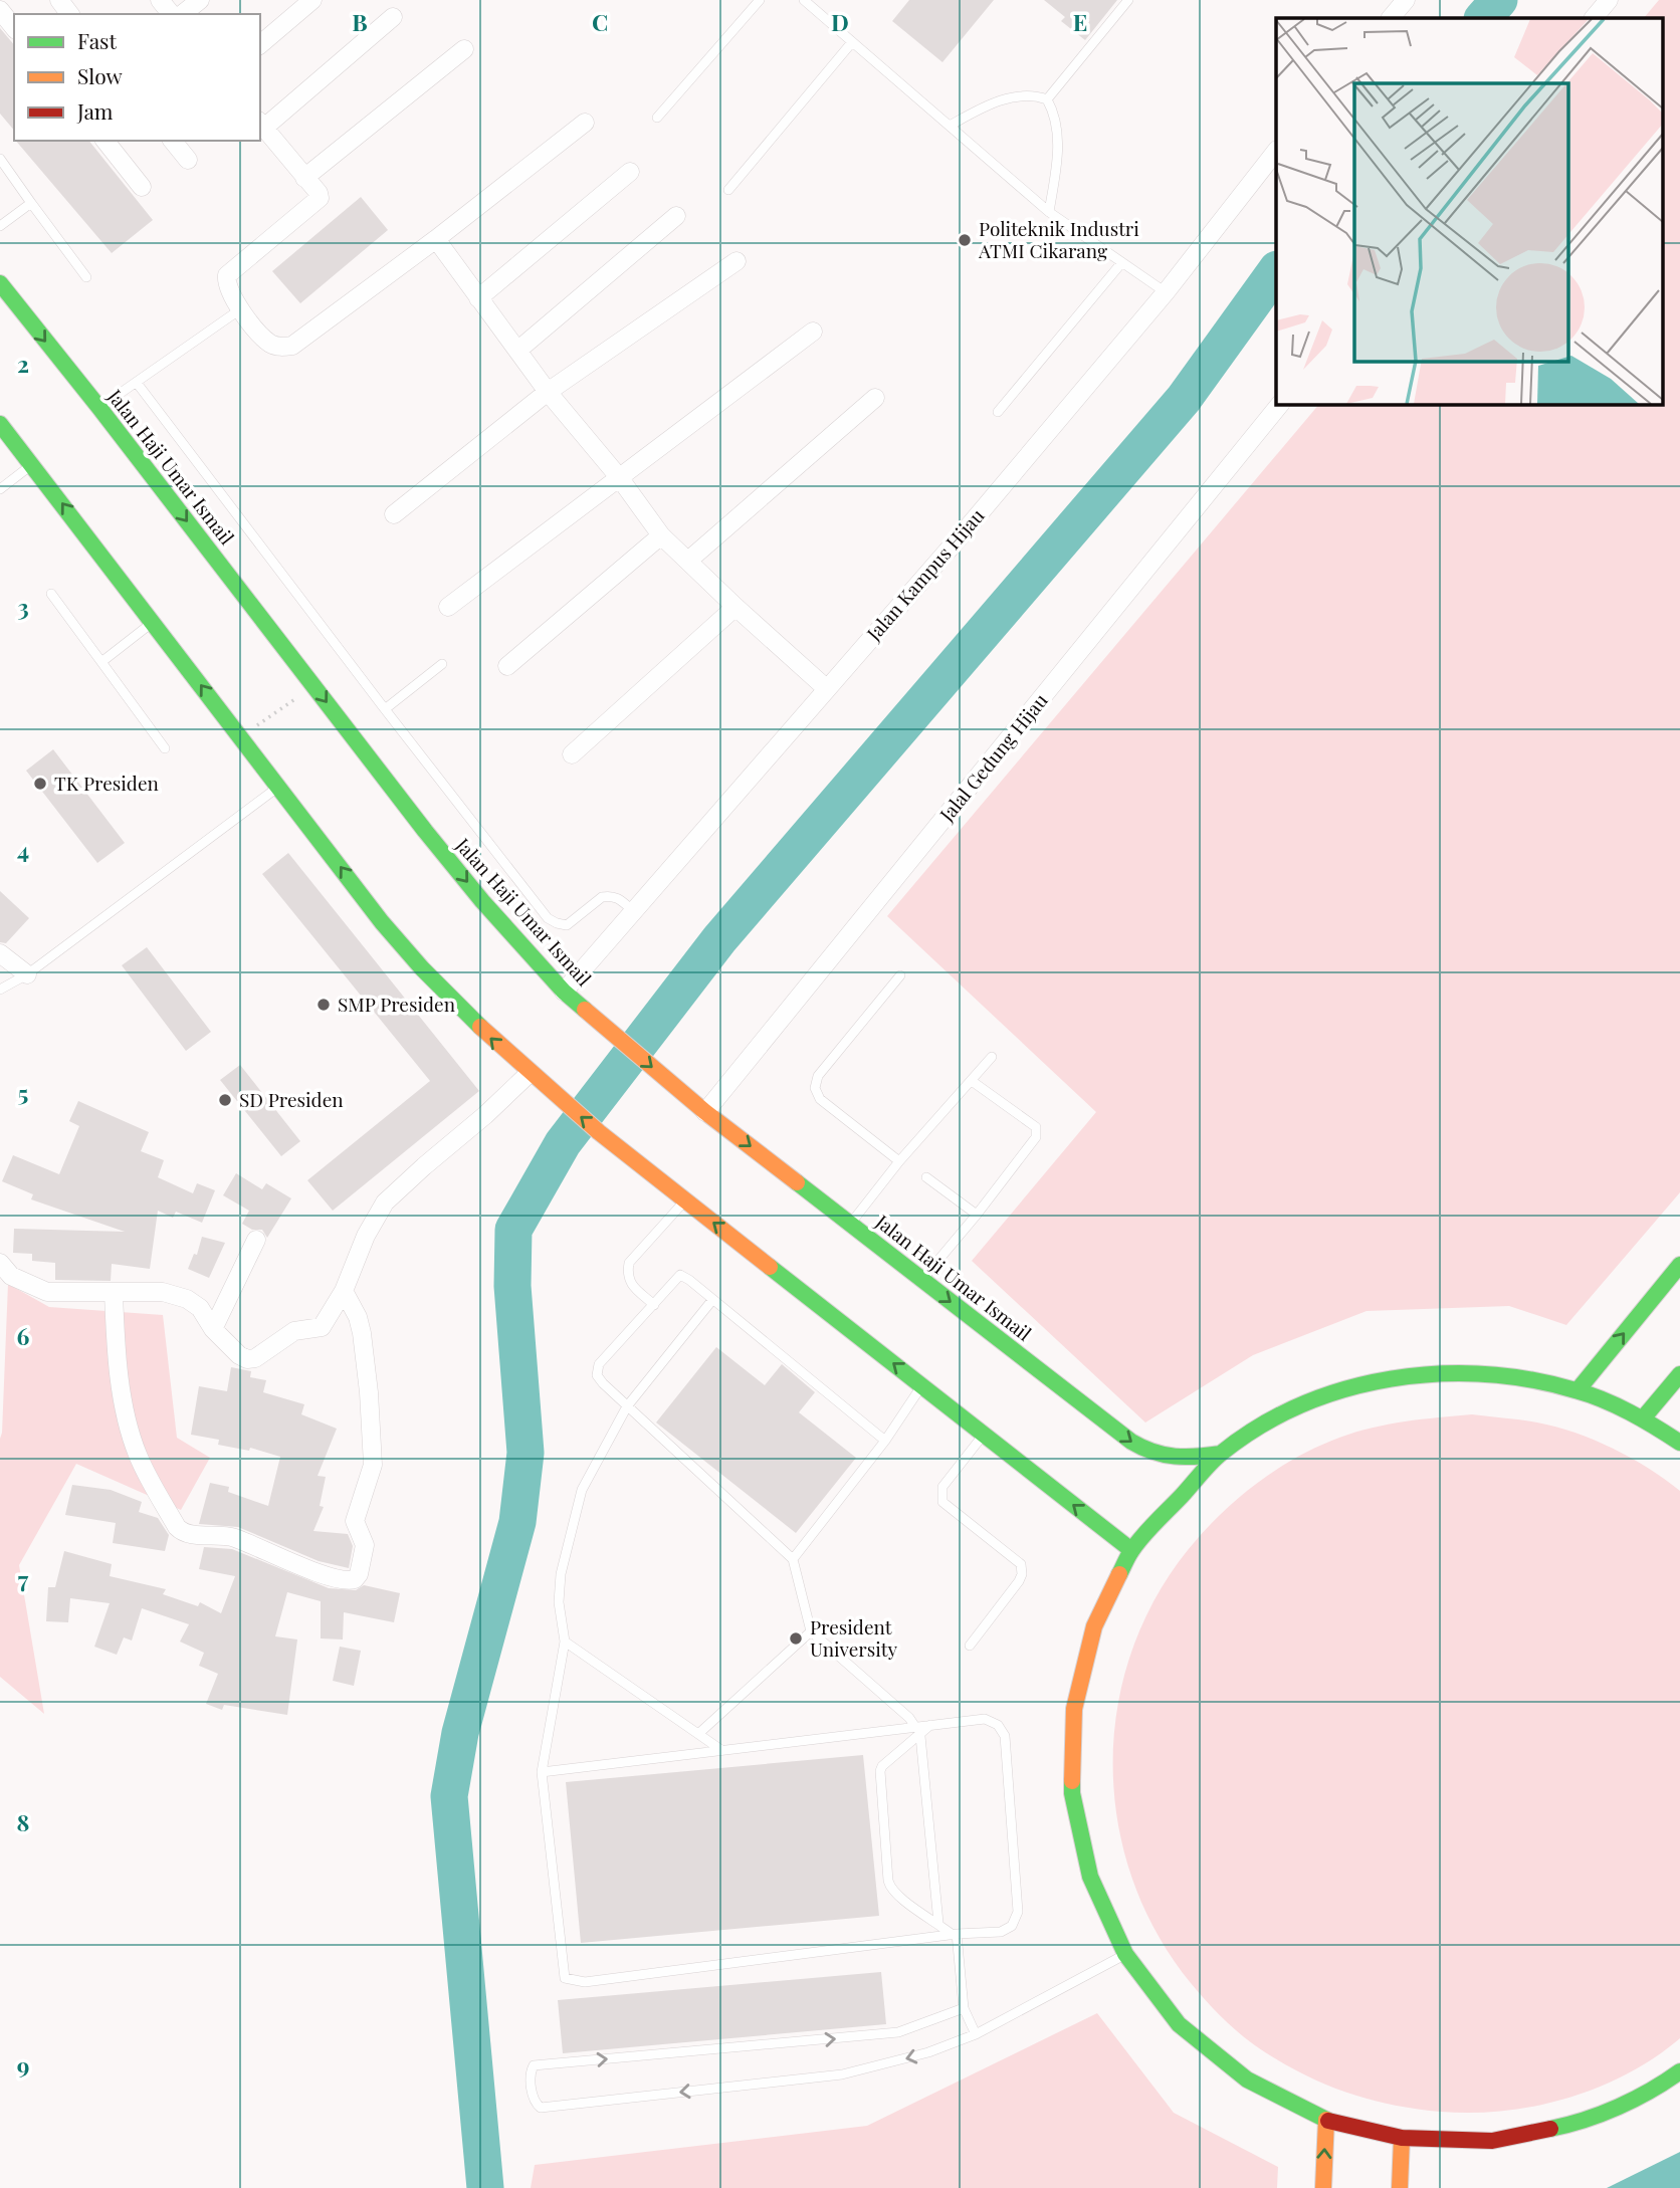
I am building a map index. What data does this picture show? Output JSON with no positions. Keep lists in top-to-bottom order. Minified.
{"streets":{"main road":["Jalan Haji Umar Ismail"],"street":["Jalan Kampus Hijau","Jalal Gedung Hijau"]},"crossings":[["Jalan Haji Umar Ismail","Jalan Kampus Hijau"],["Jalan Haji Umar Ismail","Jalal Gedung Hijau"]],"places":["Politeknik Industri ATMI Cikarang","TK Presiden","SMP Presiden","SD Presiden","President University"],"legend":["Fast","Slow","Jam"],"grid":{"columns":["B","C","D","E"],"rows":["2","3","4","5","6","7","8","9"]}}
